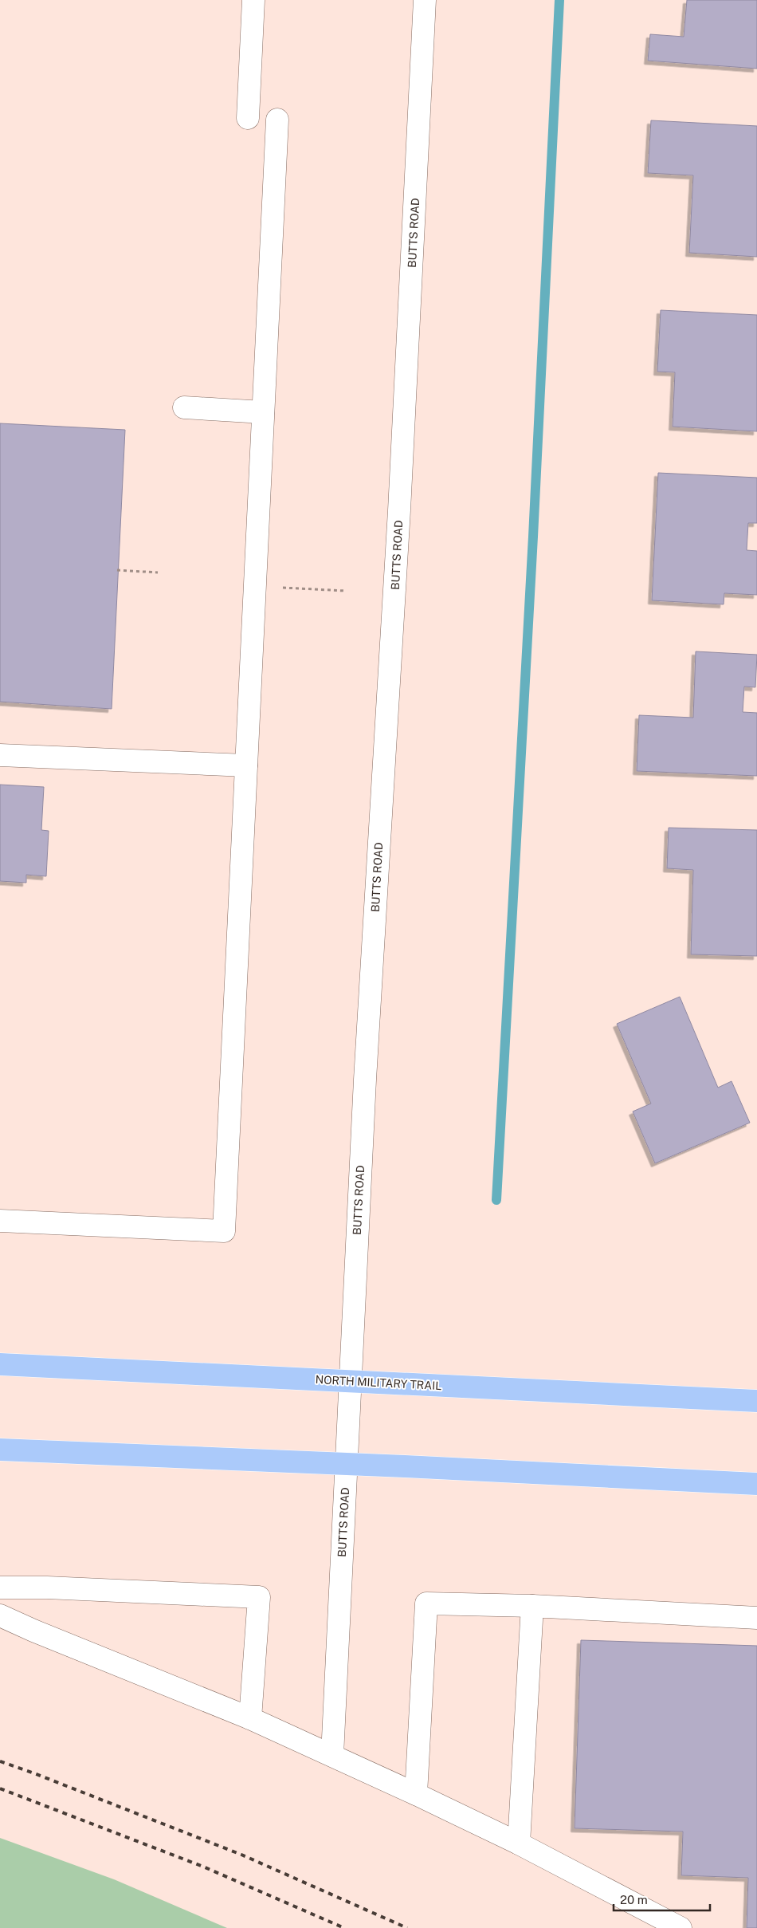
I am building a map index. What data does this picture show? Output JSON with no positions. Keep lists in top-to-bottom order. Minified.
{"streets":{"main road":["NORTH MILITARY TRAIL"],"street":["BUTTS ROAD"]},"crossings":[["BUTTS ROAD","NORTH MILITARY TRAIL"]],"scale_bar":"20 m"}
